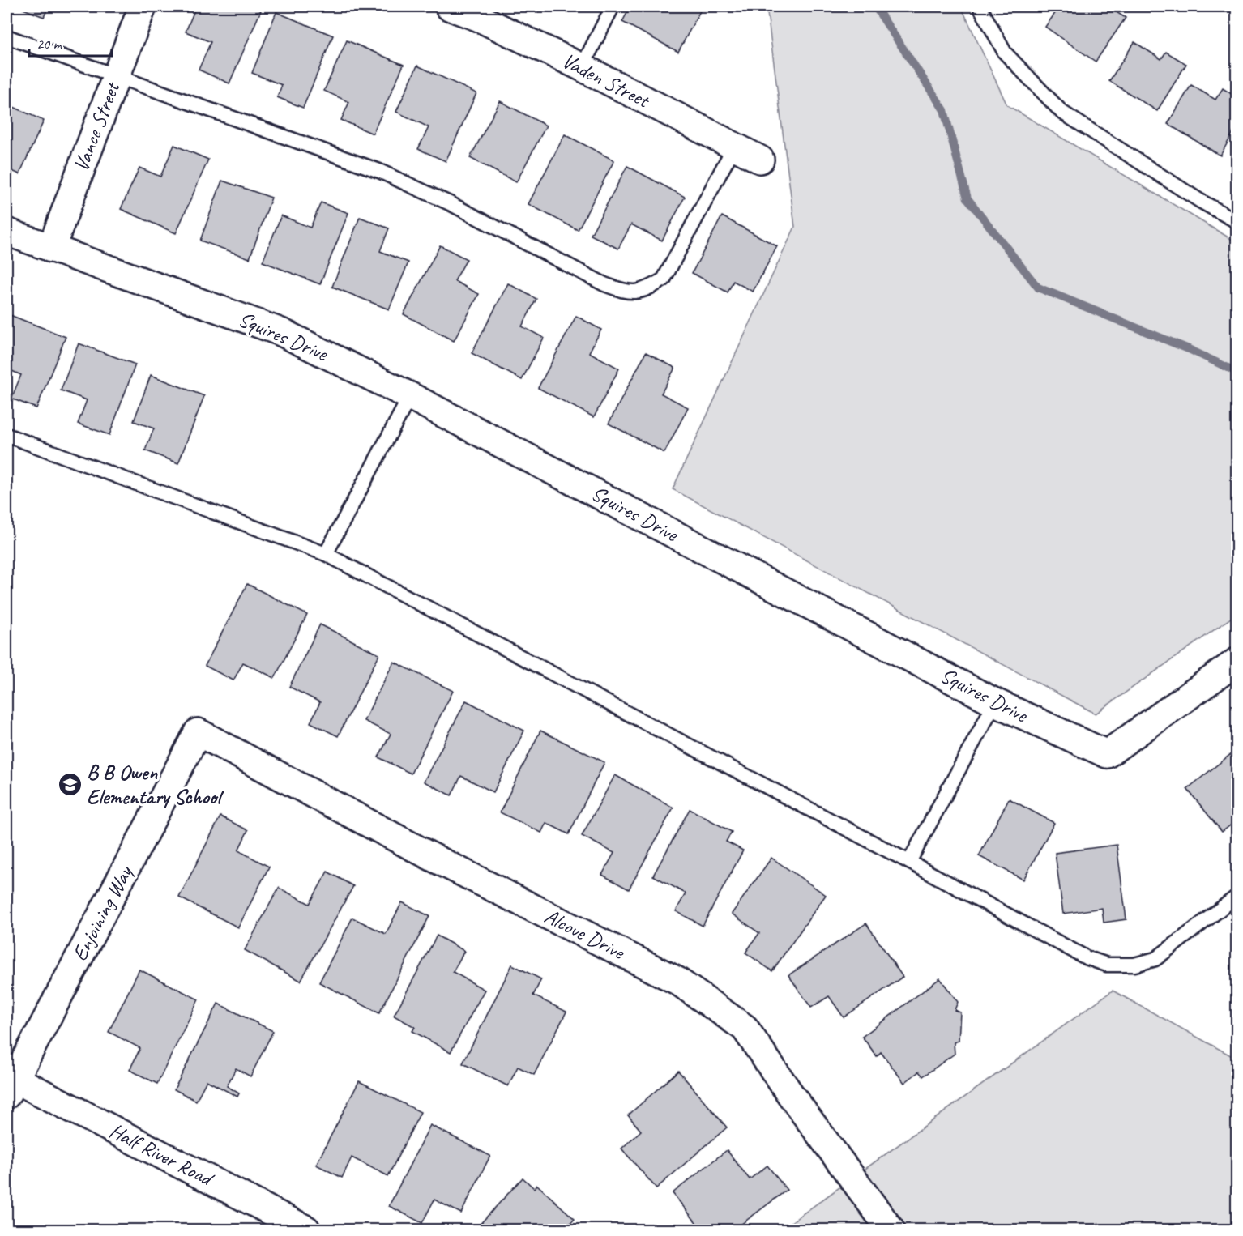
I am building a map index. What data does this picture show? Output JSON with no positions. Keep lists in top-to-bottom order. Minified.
{"streets":{"street":["Vaden Street","Vance Street","Squires Drive","Enjoining Way","Alcove Drive","Half River Road"]},"crossings":[["Vance Street","Squires Drive"],["Enjoining Way","Alcove Drive"],["Enjoining Way","Half River Road"]],"places":{"school or university":["B B Owen Elementary School"]},"scale_bar":"20 m"}
